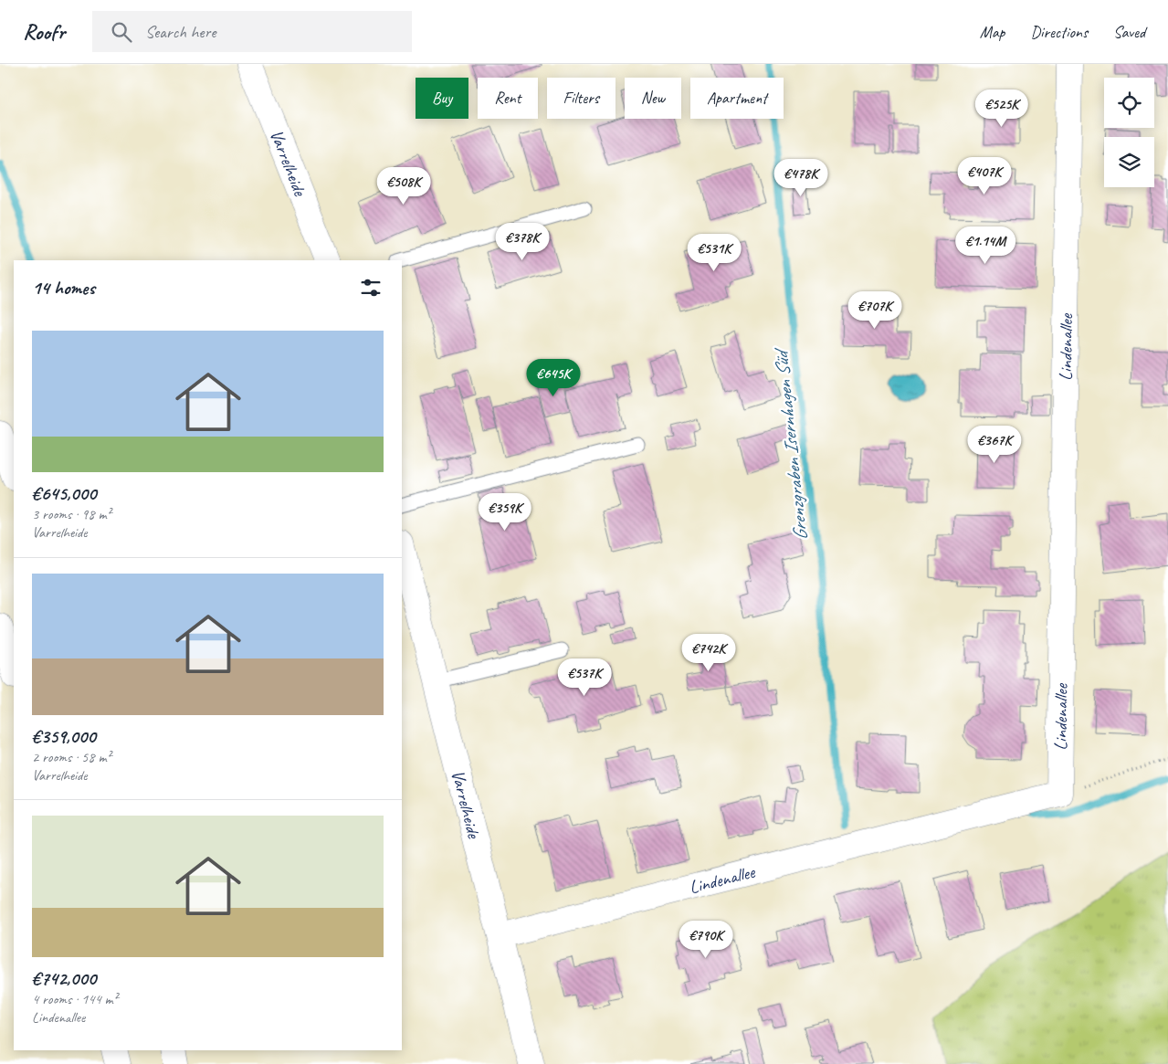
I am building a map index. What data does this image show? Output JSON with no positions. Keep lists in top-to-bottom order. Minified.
{"streets":{"main road":["Varrelheide","Lindenallee"]},"crossings":[["Varrelheide","Lindenallee"]],"water":["Grenzgraben Isernhagen Süd"],"page":{"header":"Roofr","search":"Search here","nav":["Map","Directions","Saved"],"chip":["Buy","Rent","Filters","New","Apartment"],"price":["€525K","€407K","€478K","€508K","€378K","€1.14M","€531K","€707K","€645K","€367K","€359K","€742K","€537K","€790K"],"heading":"14 homes","list":[{"name":"€645,000","note":"3 rooms · 98 m² · Varrelheide"},{"name":"€359,000","note":"2 rooms · 58 m² · Varrelheide"},{"name":"€742,000","note":"4 rooms · 144 m² · Lindenallee"}]}}
